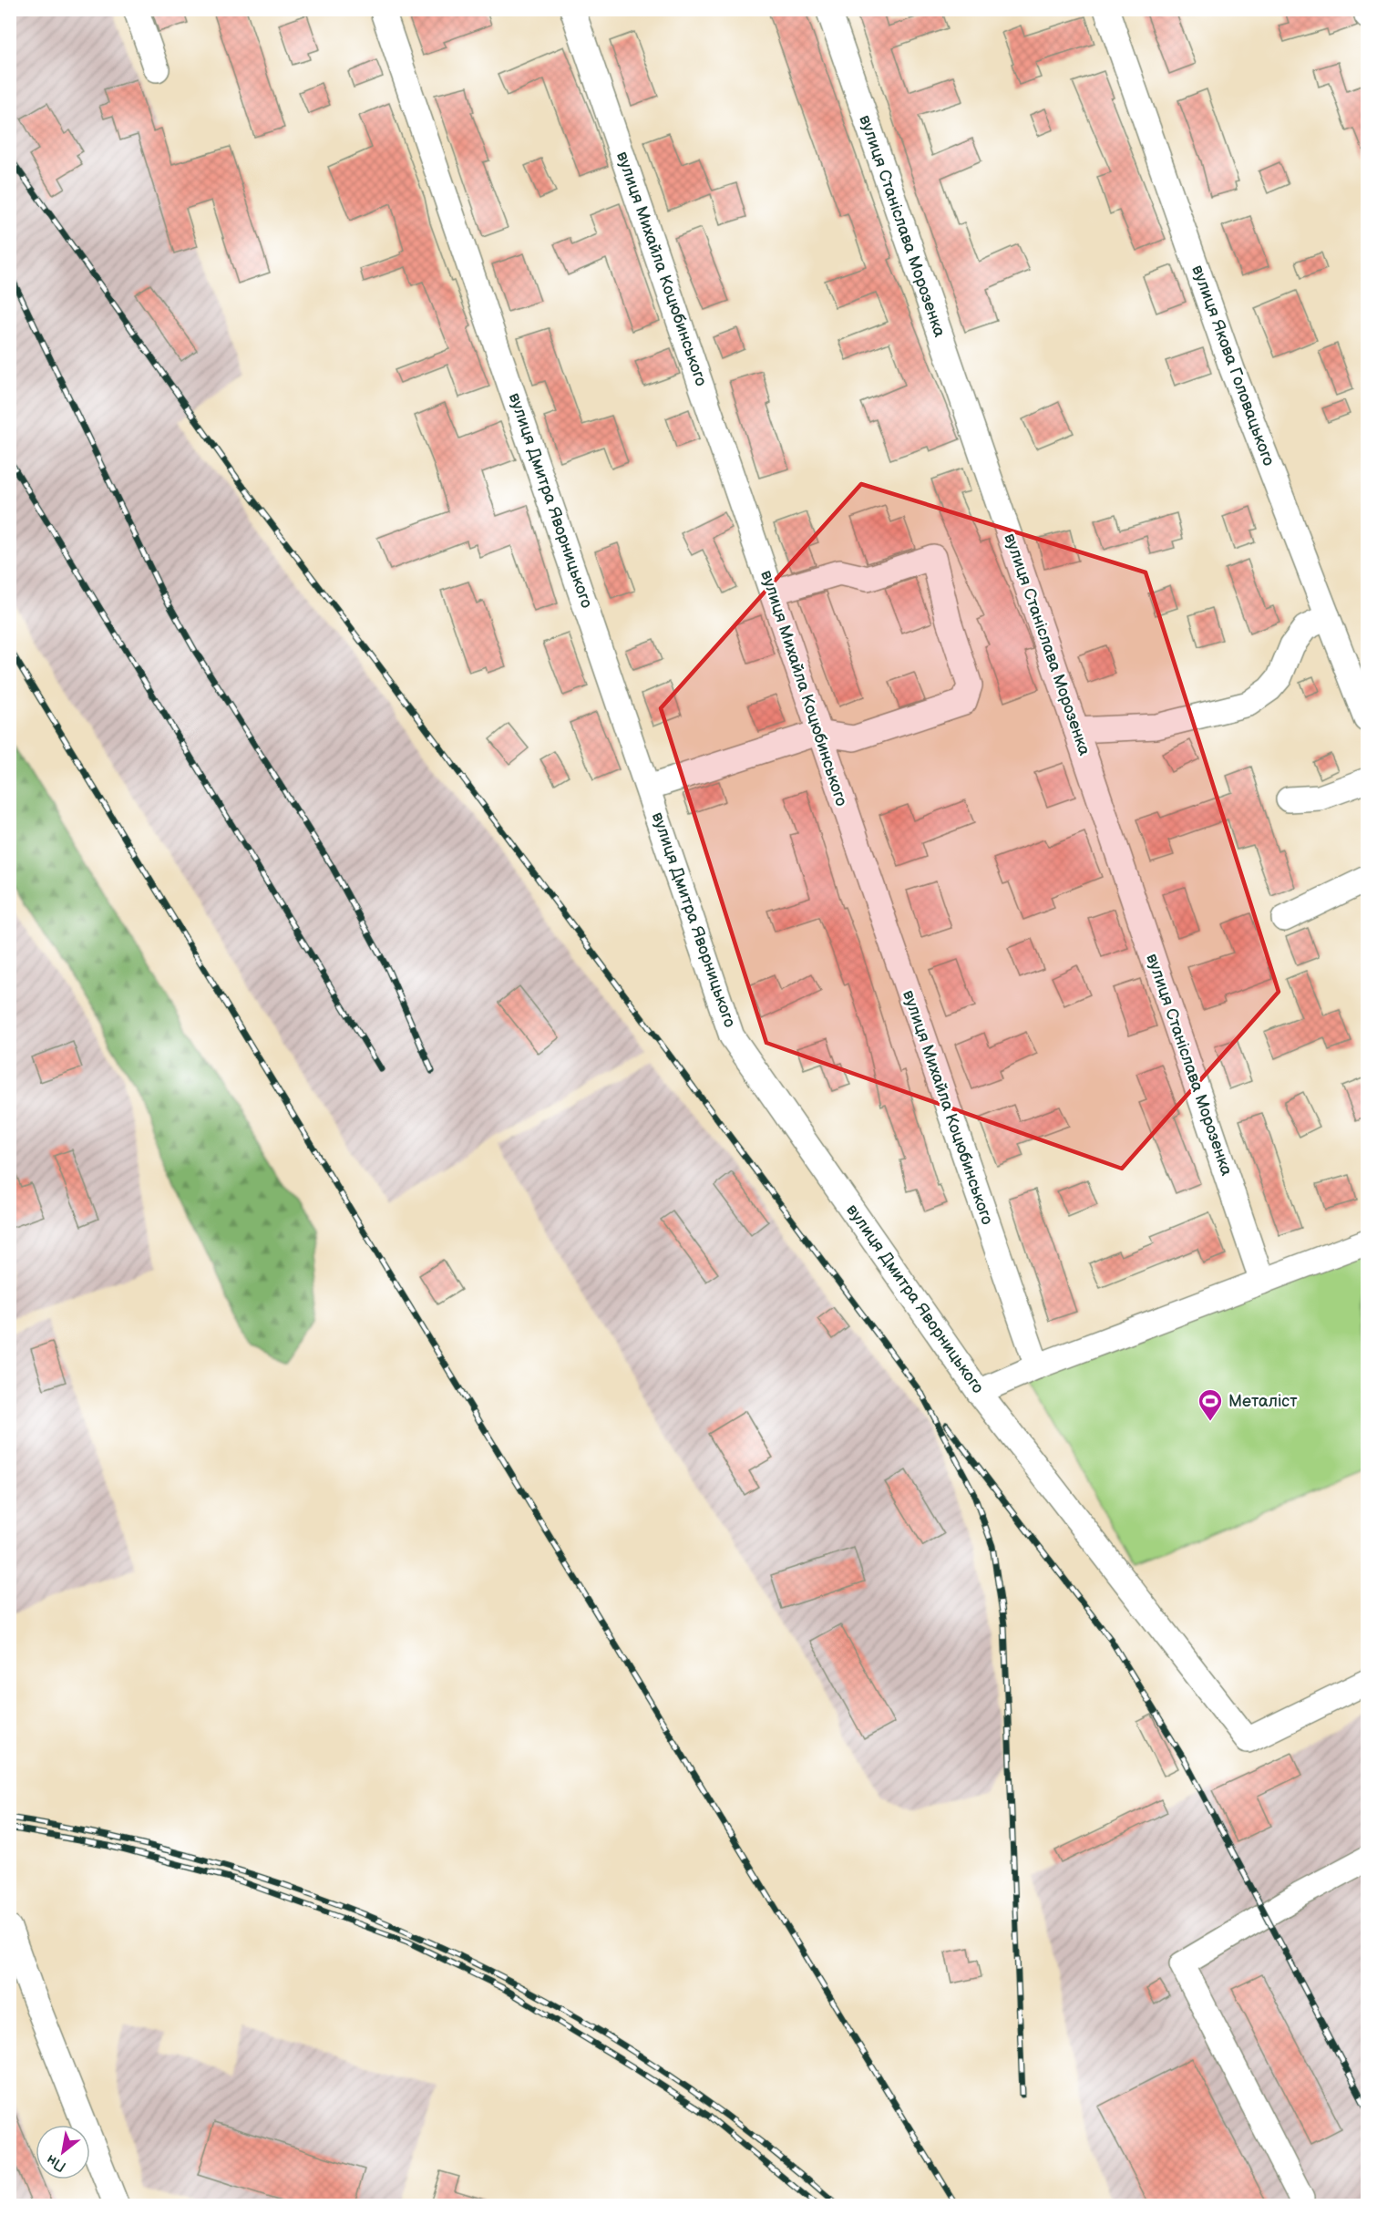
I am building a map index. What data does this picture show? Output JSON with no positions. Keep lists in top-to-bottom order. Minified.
{"streets":{"street":["вулиця Станіслава Морозенка","вулиця Михайла Коцюбинського","вулиця Якова Головацького","вулиця Дмитра Яворницького"]},"places":{"sports":["Металіст"]},"north":"bottom left"}
